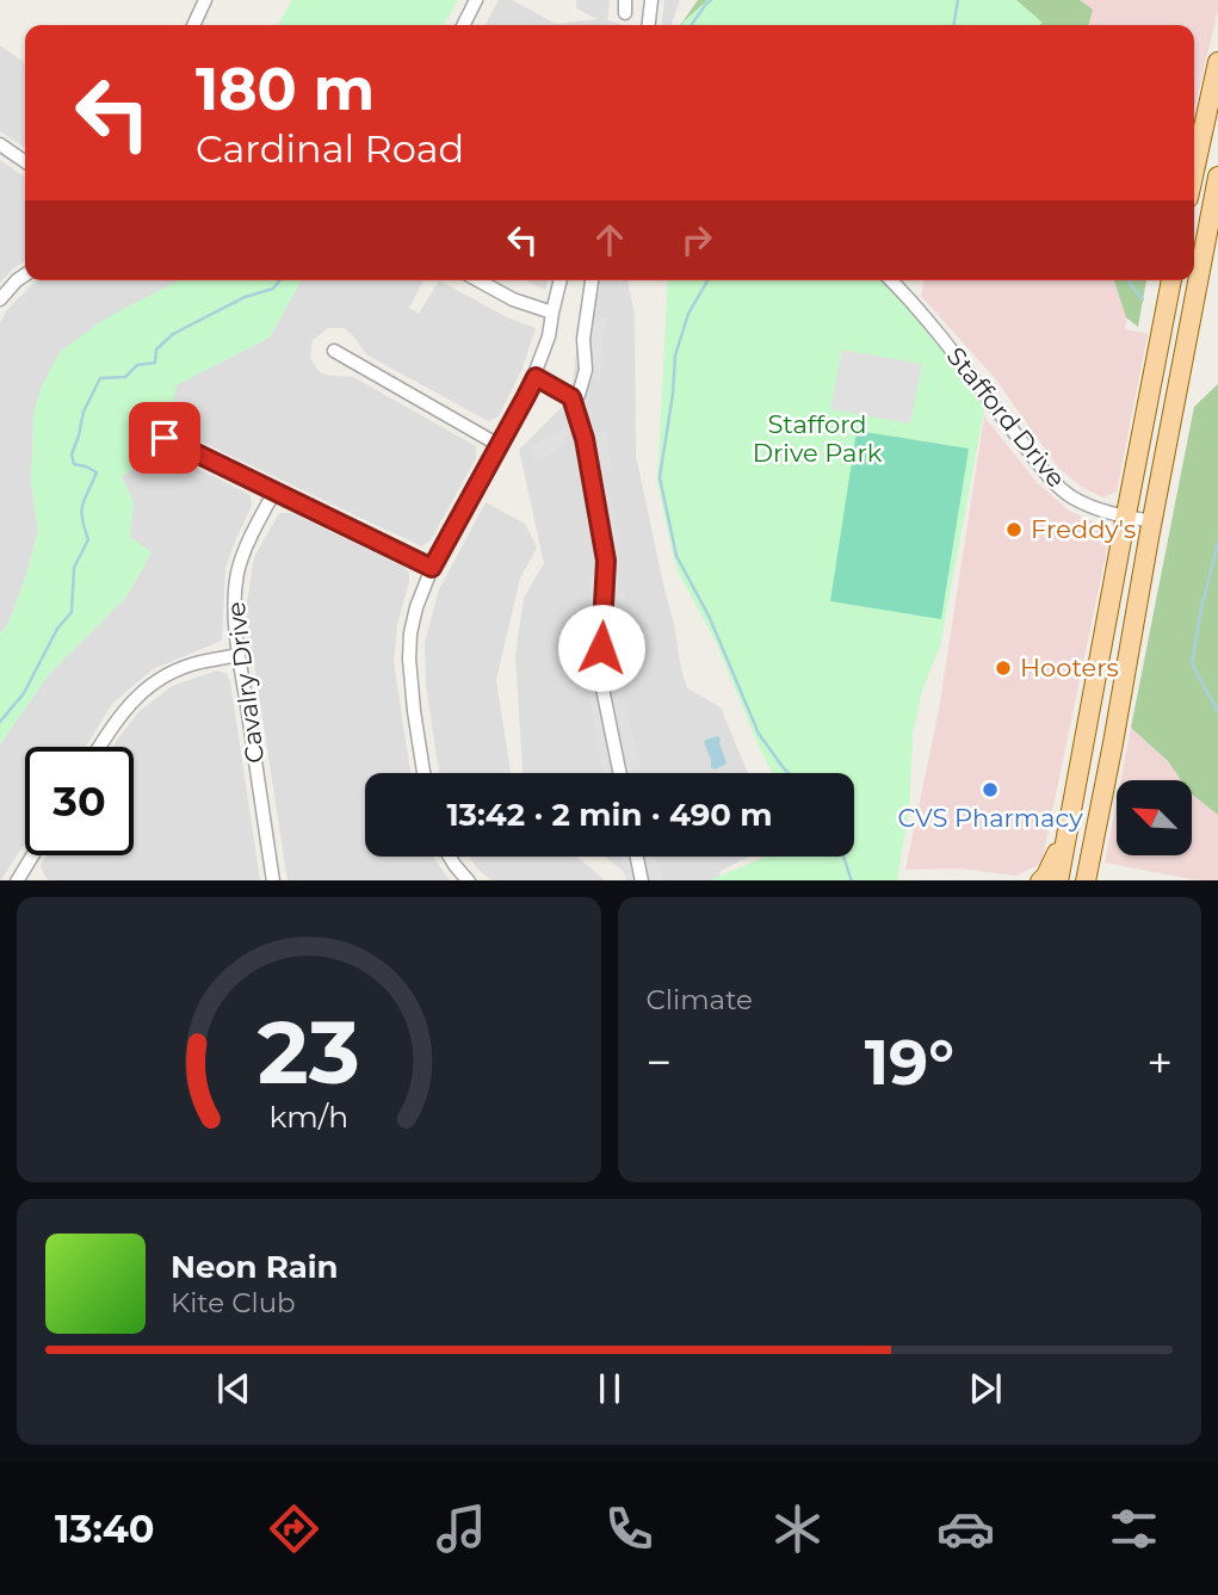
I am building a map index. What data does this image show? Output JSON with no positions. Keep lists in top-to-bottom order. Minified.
{"streets":{"street":["Stafford Drive","Cavalry Drive"]},"parks":["Stafford Drive Park"],"places":["Freddy's","Hooters","CVS Pharmacy"],"north":"top left","page":{"turn":["180 m","Cardinal Road"],"limit":"30","trip":"13:42 · 2 min · 490 m","tile":"Climate","heat":["−","19°","+"],"song":["Neon Rain","Kite Club"],"tabs":"13:40","gauge":["23","km/h"]}}
